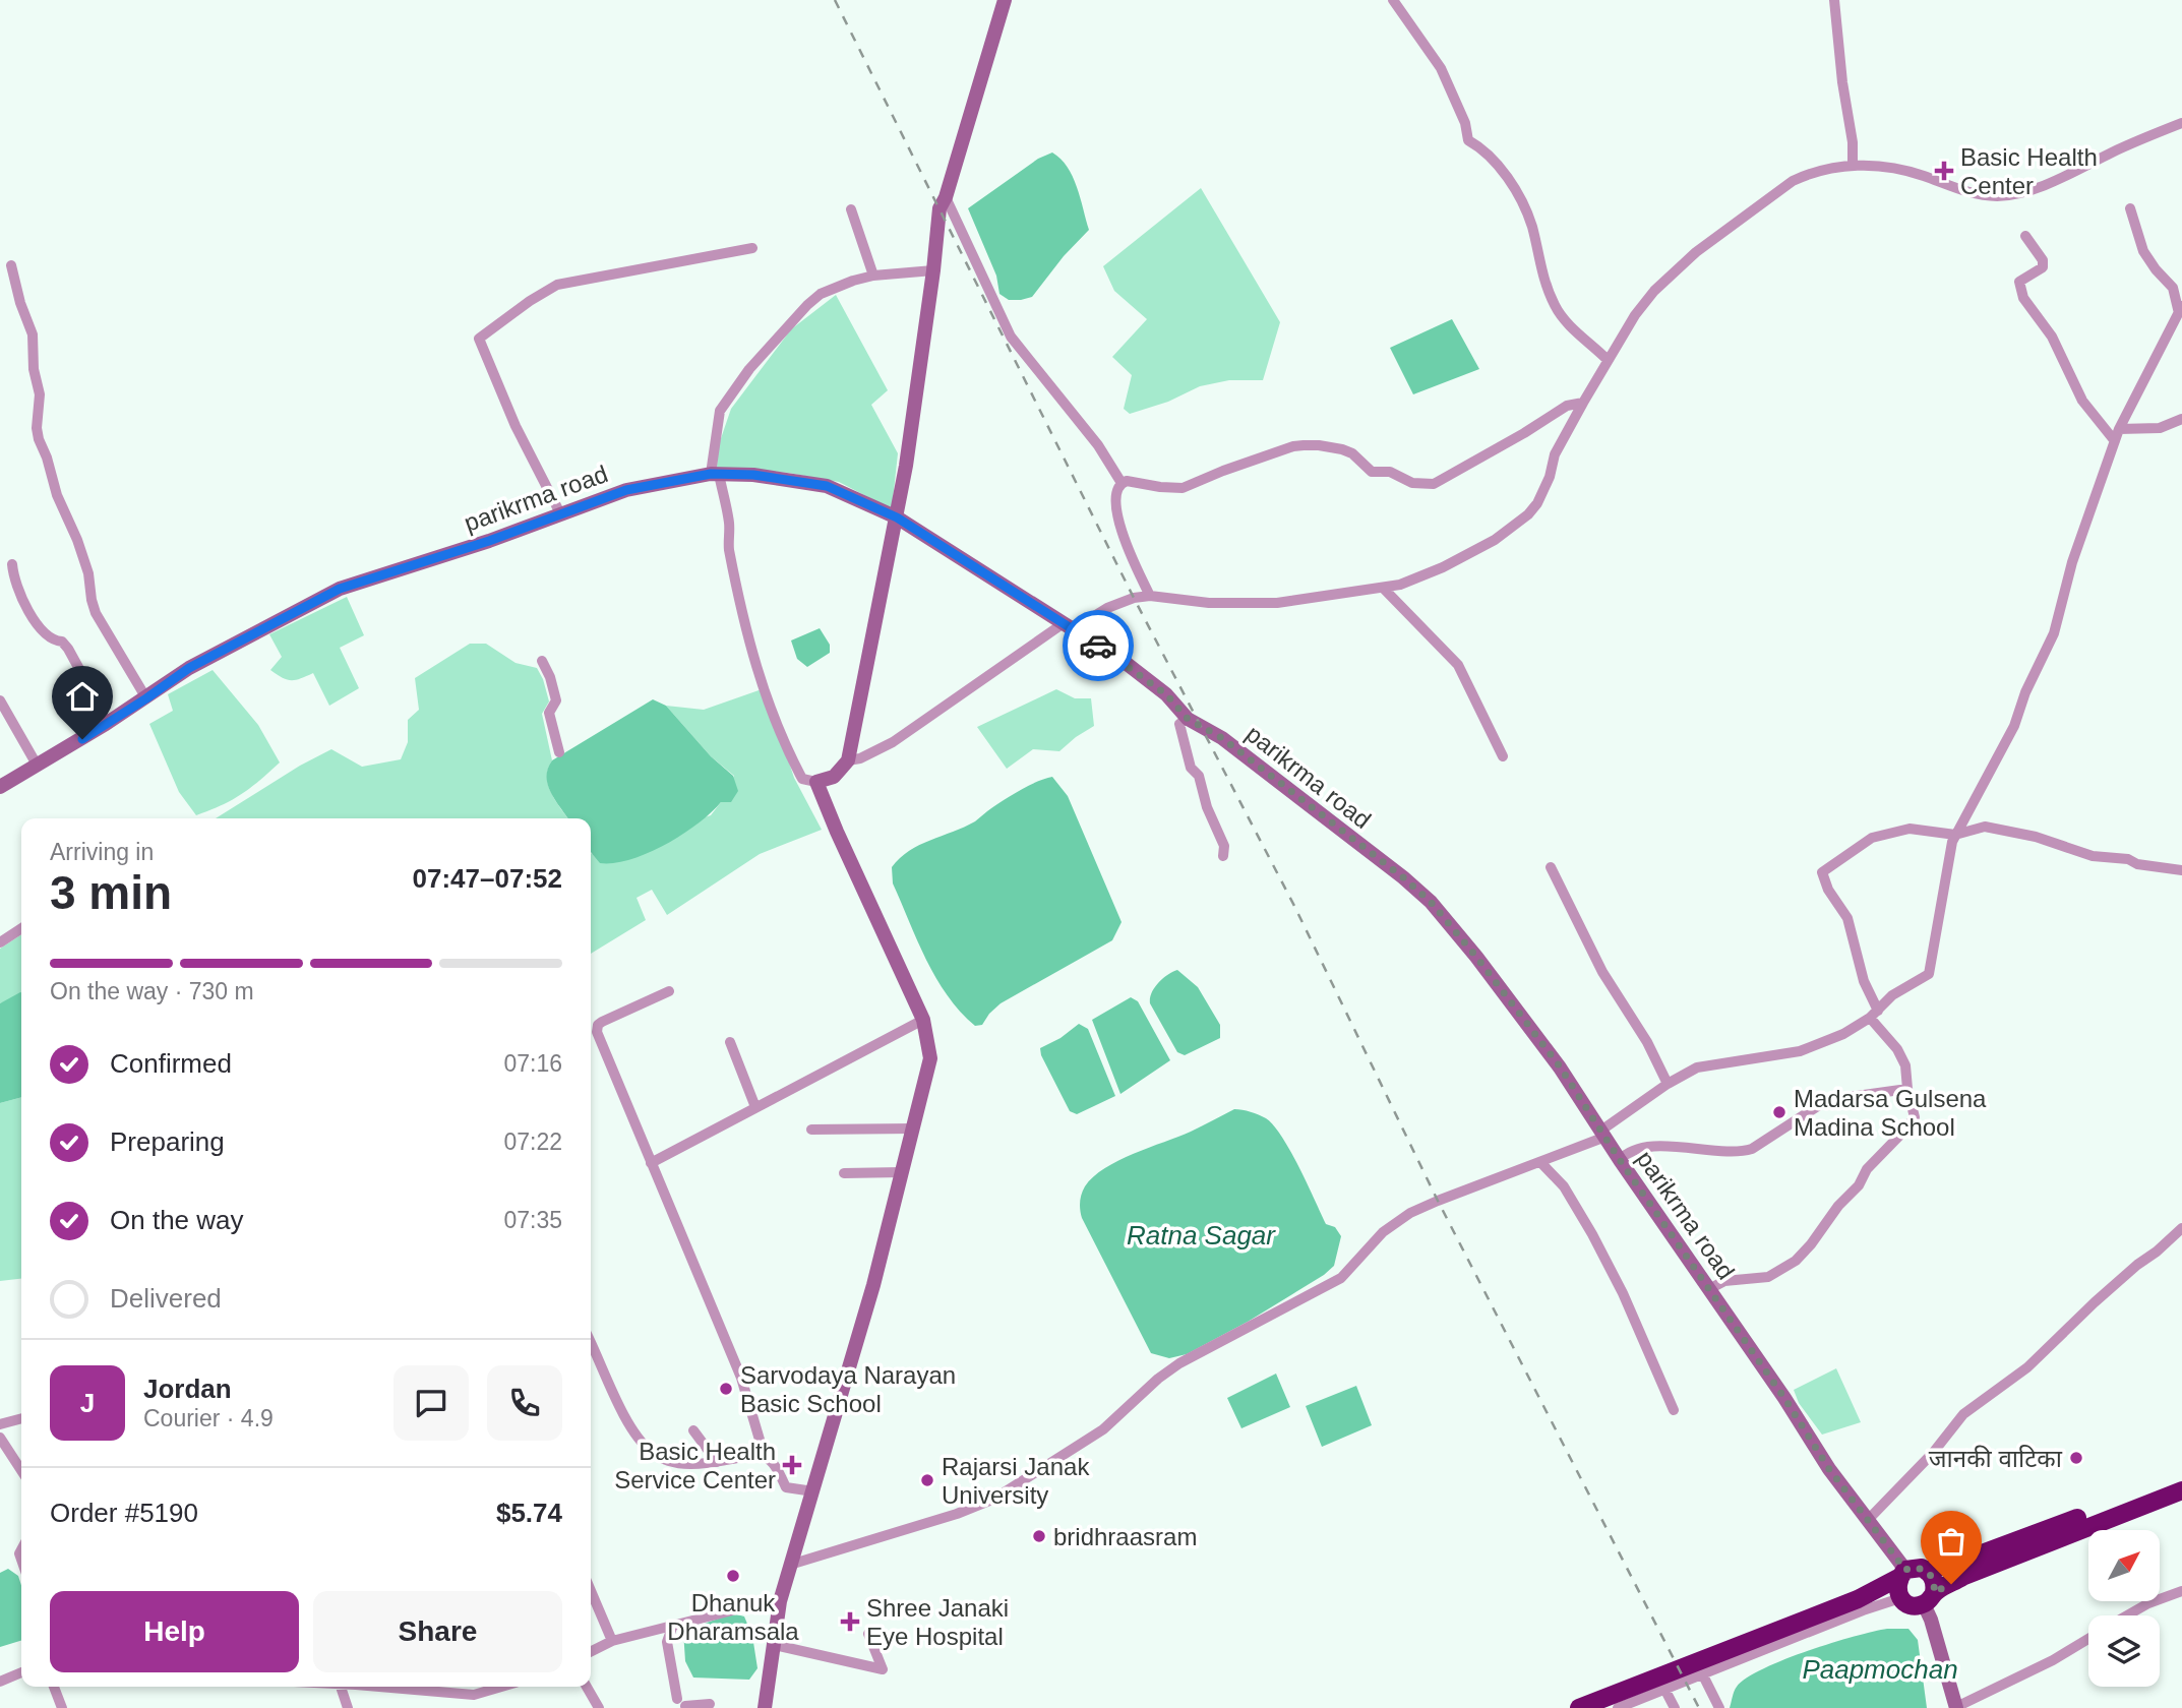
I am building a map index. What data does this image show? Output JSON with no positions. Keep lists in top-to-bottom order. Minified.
{"streets":{"street":["parikrma road"]},"water":["Ratna Sagar","Paapmochan"],"places":{"health":["Basic Health Center","Basic Health Service Center","Shree Janaki Eye Hospital"],"other":["Madarsa Gulsena Madina School","Sarvodaya Narayan Basic School","जानकी वाटिका","Rajarsi Janak University","bridhraasram","Dhanuk Dharamsala"]},"north":"top right","page":{"heading":["3 min","Arriving in","07:47–07:52"],"panel":["Jordan","Courier · 4.9","Order #5190","$5.74"],"bar":"On the way · 730 m","list":[["Confirmed","07:16"],["Preparing","07:22"],["On the way","07:35"],"Delivered"],"round":"J","buttons":["Help","Share"]}}
